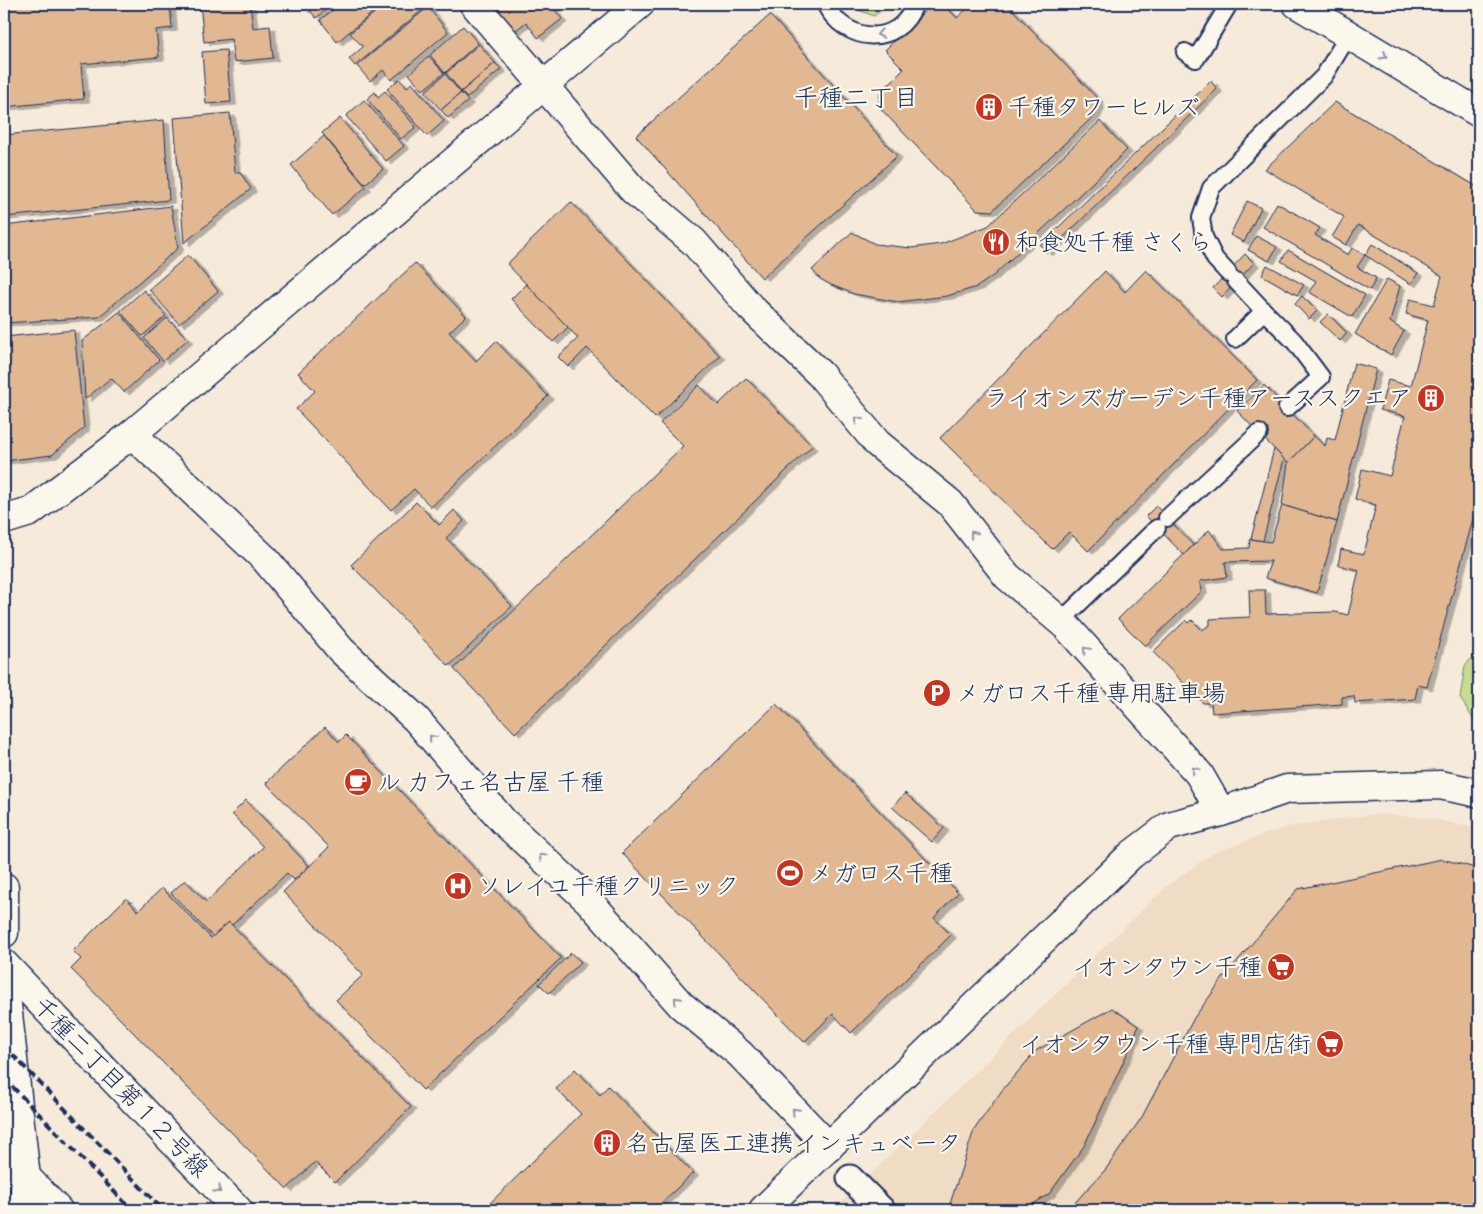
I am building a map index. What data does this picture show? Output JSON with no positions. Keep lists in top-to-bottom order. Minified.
{"streets":{"street":["千種二丁目第１２号線"]},"one_way":["千種二丁目第１２号線"],"districts":["千種二丁目"],"places":{"building":["千種タワーヒルズ","ライオンズガーデン千種アーススクエア","名古屋医工連携インキュベータ"],"restaurant":["和食処千種 さくら"],"parking":["メガロス千種 専用駐車場"],"cafe":["ル カフェ名古屋 千種"],"sports":["メガロス千種"],"hospital":["ソレイユ千種クリニック"],"supermarket":["イオンタウン千種","イオンタウン千種 専門店街"]}}
